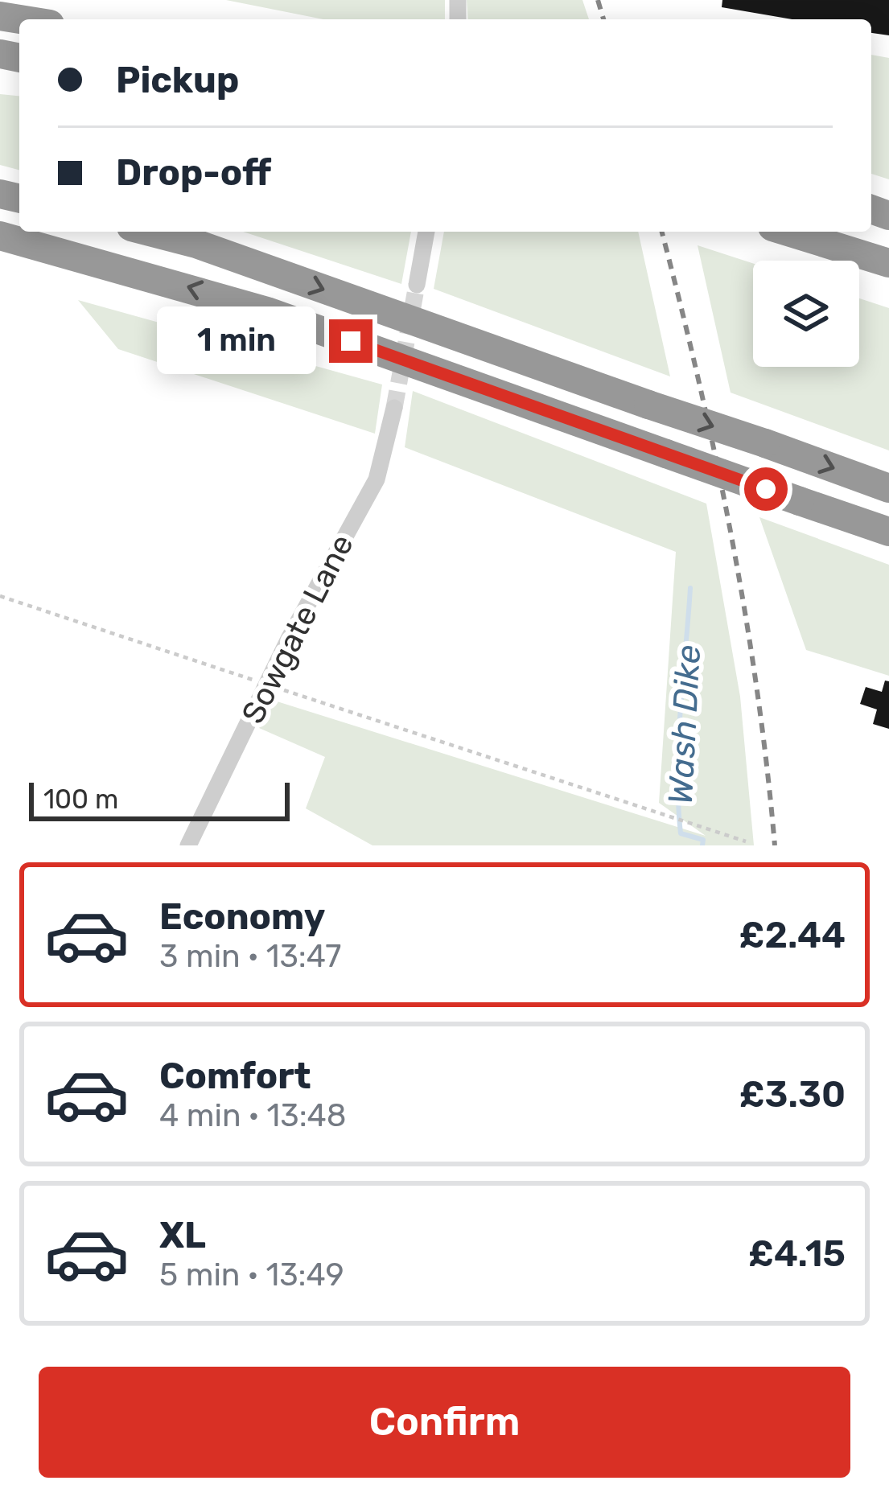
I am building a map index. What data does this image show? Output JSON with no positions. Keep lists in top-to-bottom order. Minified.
{"streets":{"street":["Sowgate Lane"]},"water":["Wash Dike"],"scale_bar":"100 m","page":{"banner":["Pickup","Drop-off"],"bubble":"1 min","scale":"100 m","list":[{"name":"Economy","note":"3 min · 13:47","value":"£2.44"},{"name":"Comfort","note":"4 min · 13:48","value":"£3.30"},{"name":"XL","note":"5 min · 13:49","value":"£4.15"}],"buttons":"Confirm"}}
